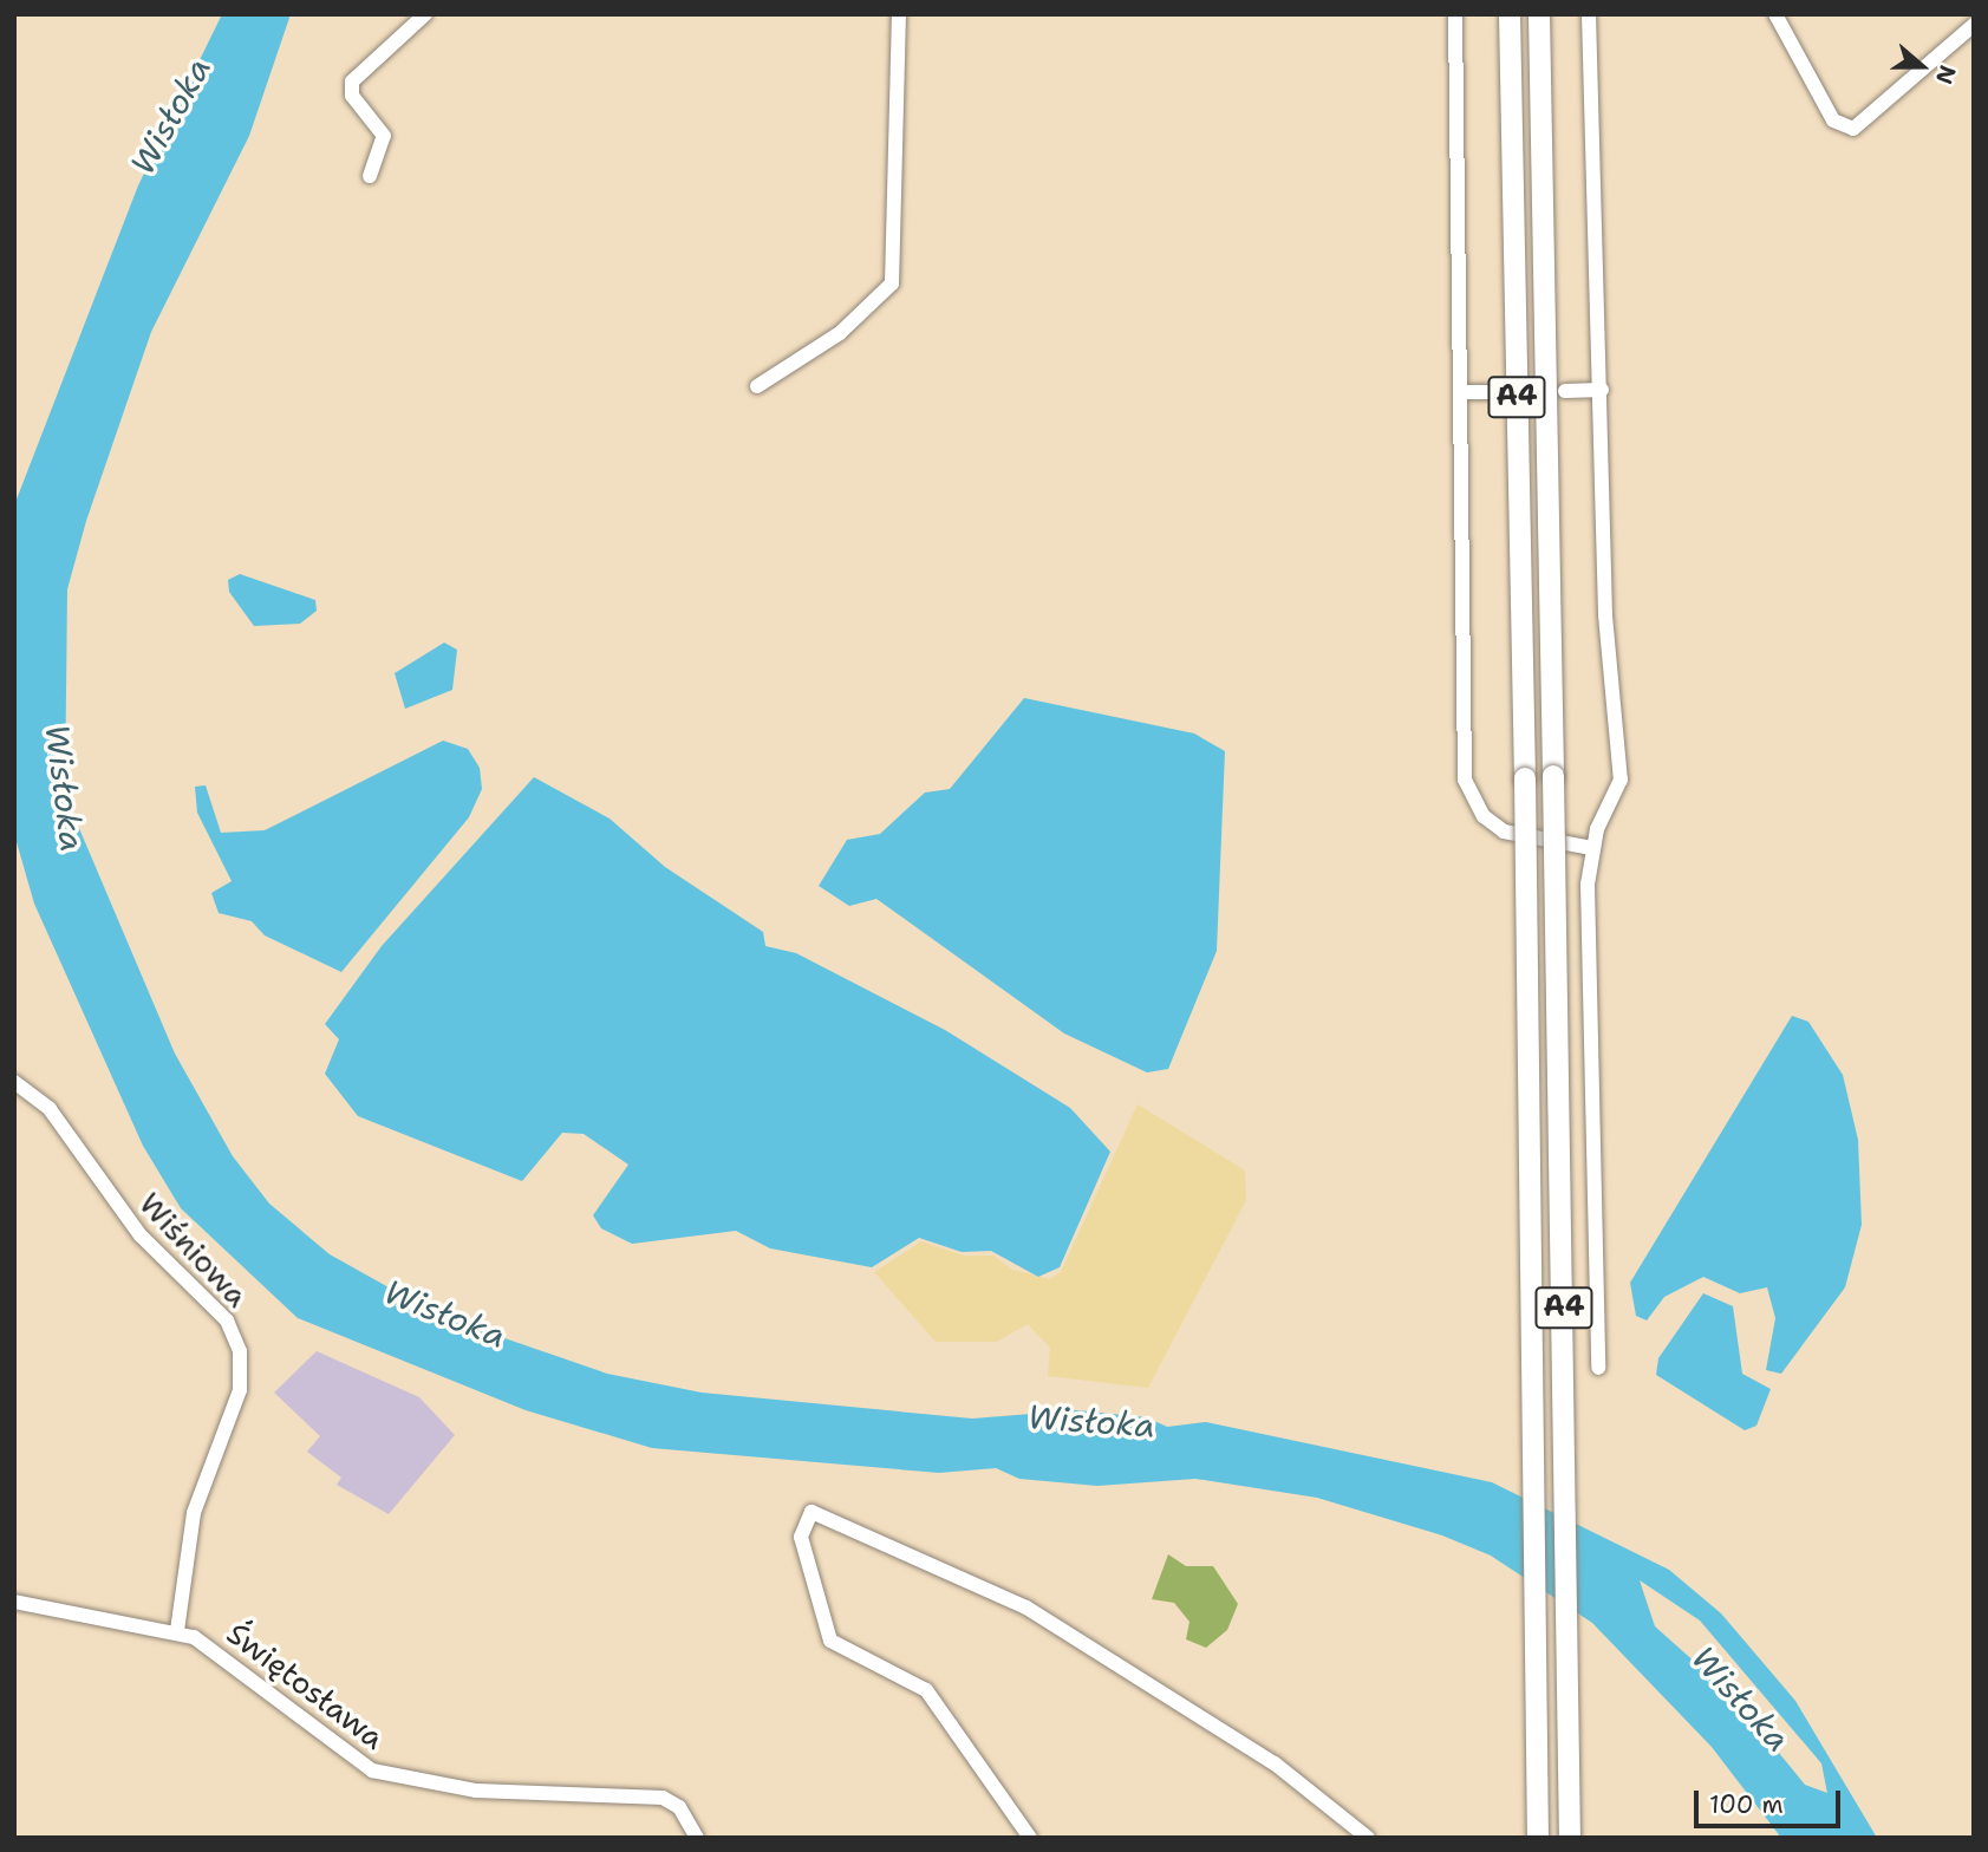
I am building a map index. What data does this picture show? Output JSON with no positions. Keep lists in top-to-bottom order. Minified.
{"streets":{"highway":["A4"],"street":["Wiśniowa","Świętosława"]},"crossings":[["Wiśniowa","Świętosława"]],"water":["Wisłoka"],"scale_bar":"100 m","north":"right"}
